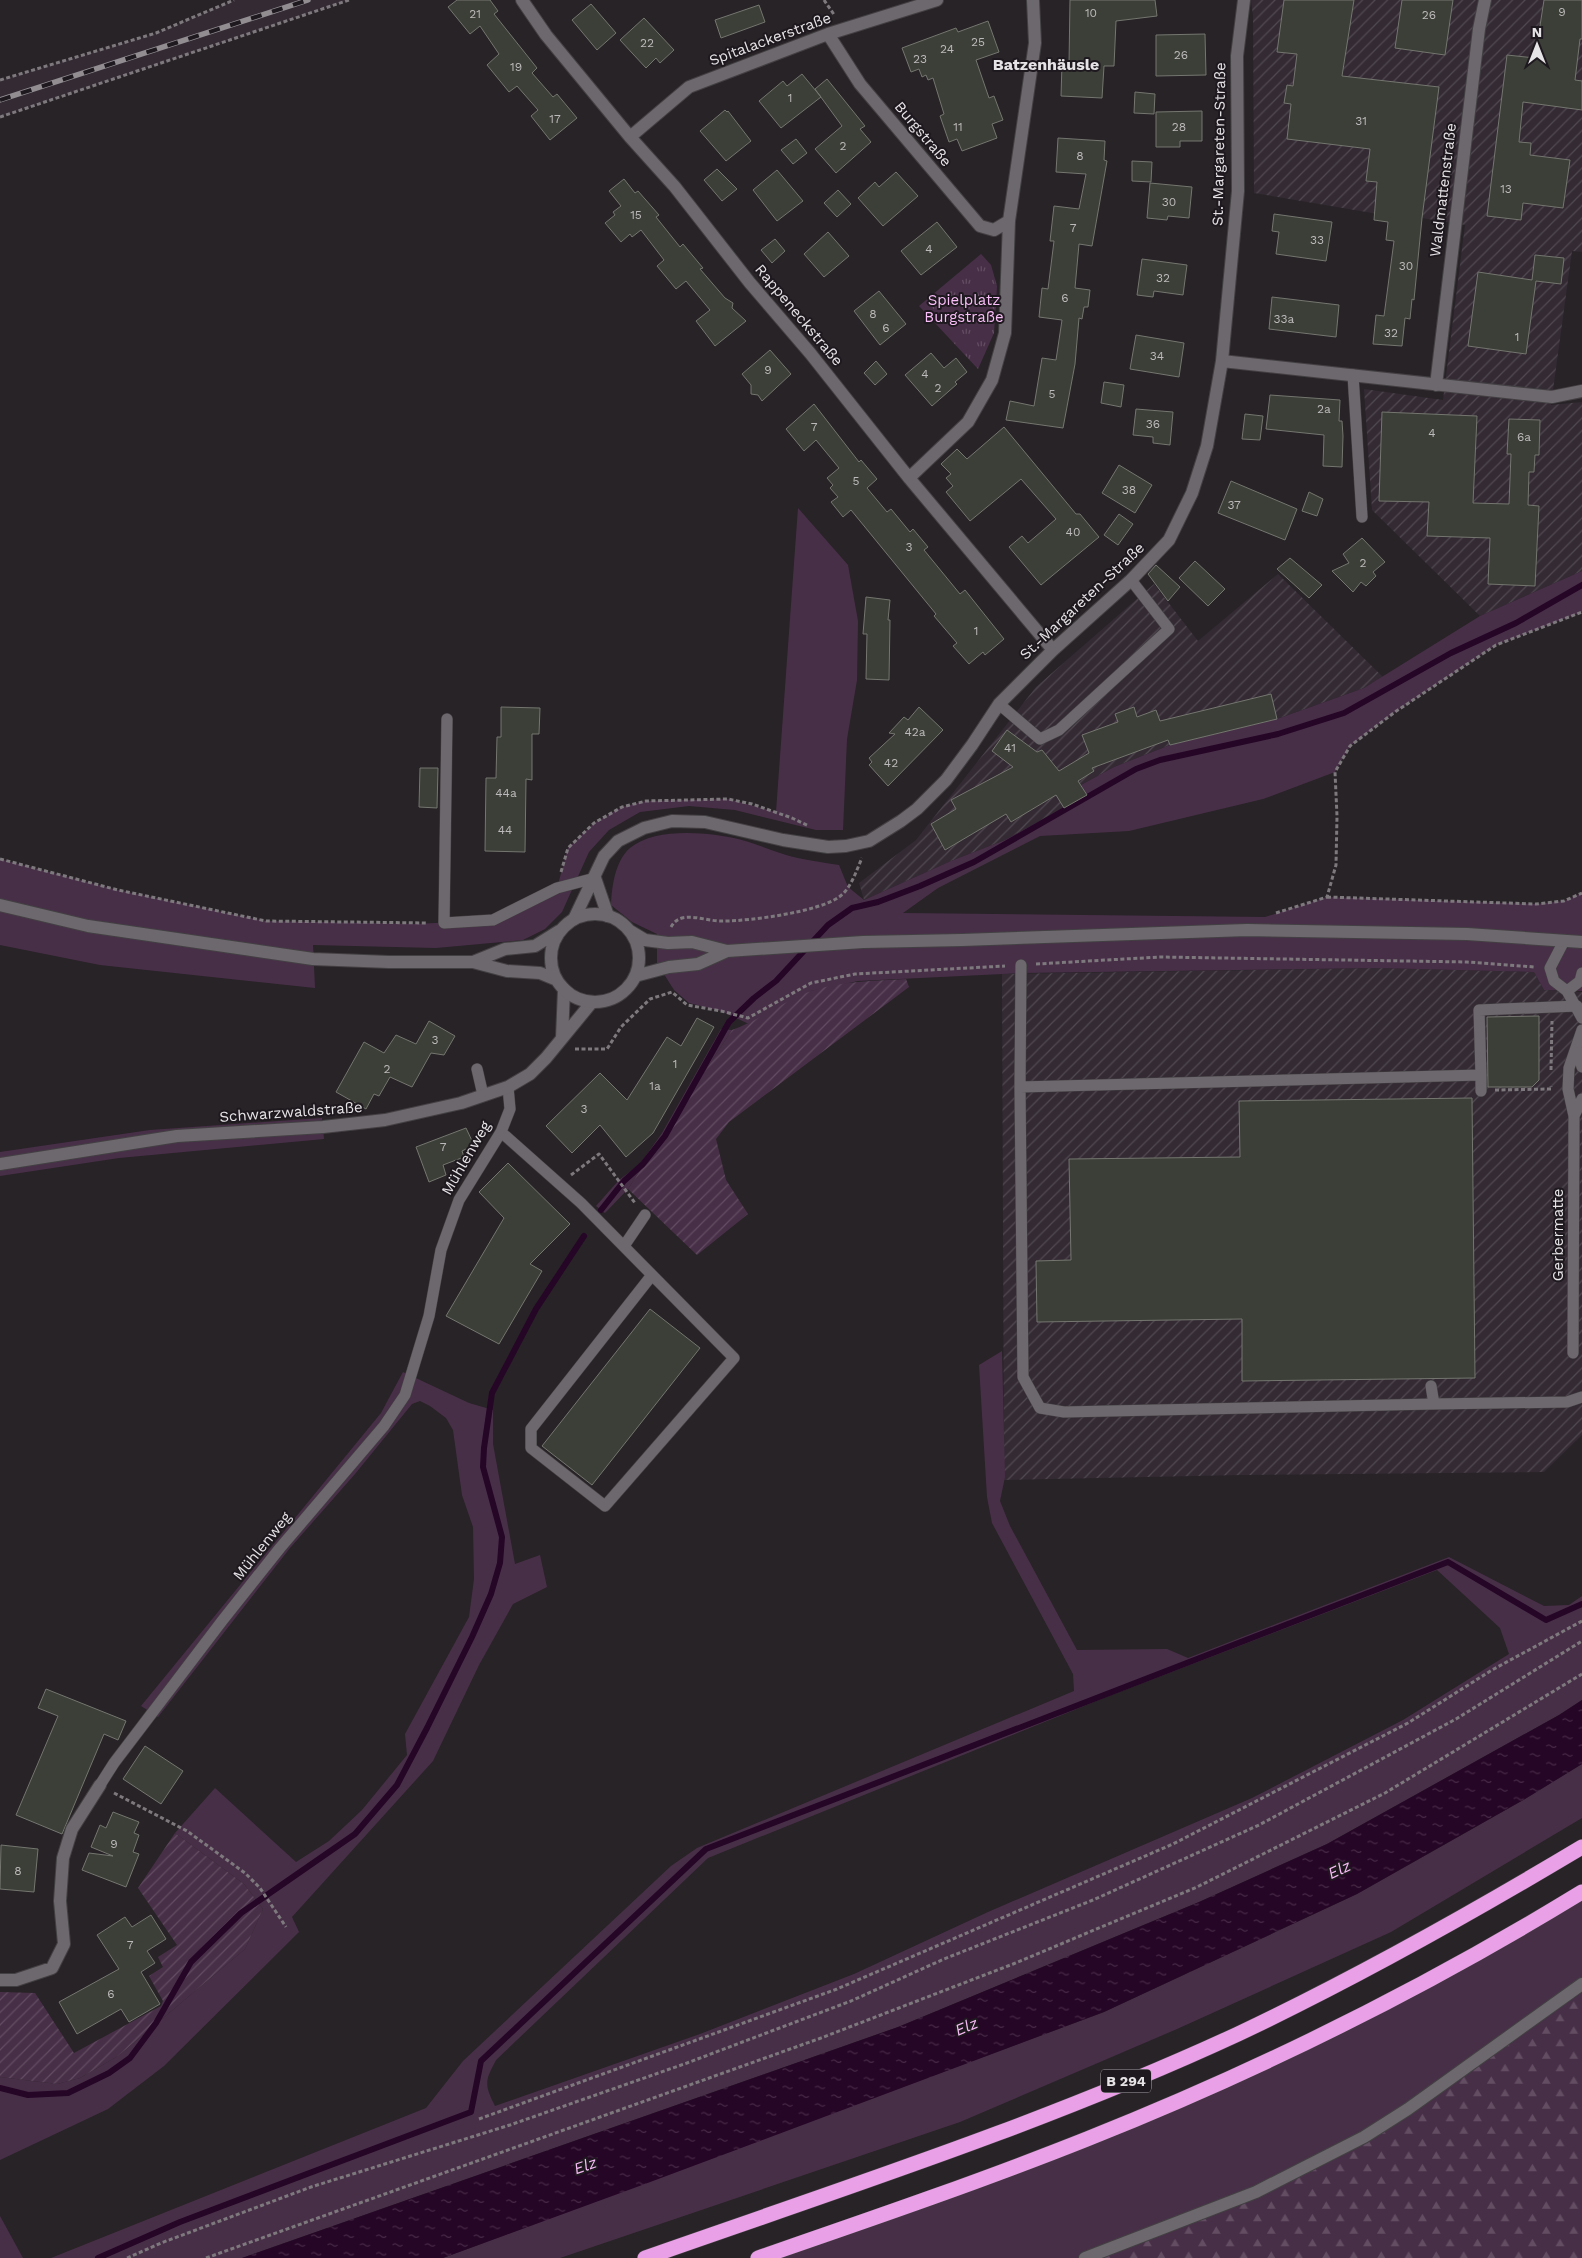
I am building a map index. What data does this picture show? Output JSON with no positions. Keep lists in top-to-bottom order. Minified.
{"streets":{"highway":["B 294"],"street":["Spitalackerstraße","Burgstraße","St.-Margareten-Straße","Waldmattenstraße","Rappeneckstraße","Schwarzwaldstraße","Mühlenweg"],"lane":["Gerbermatte"]},"crossings":[["Spitalackerstraße","Burgstraße"],["Spitalackerstraße","Rappeneckstraße"],["St.-Margareten-Straße","Rappeneckstraße"],["St.-Margareten-Straße","Schwarzwaldstraße"],["Schwarzwaldstraße","Mühlenweg"]],"districts":["Batzenhäusle"],"water":["Elz"],"parks":["Spielplatz Burgstraße"],"house_numbers":["9","10","21","26","25","22","24","26","23","19","1","17","31","11","28","2","8","13","30","15","7","33","4","30","32","6","8","33a","6","32","1","34","9","4","2","5","2a","36","7","4","6a","5","38","37","40","3","2","1","42a","41","42","44a","44","3","1","2","1a","3","7","9","8","7","6"],"north":"top"}
